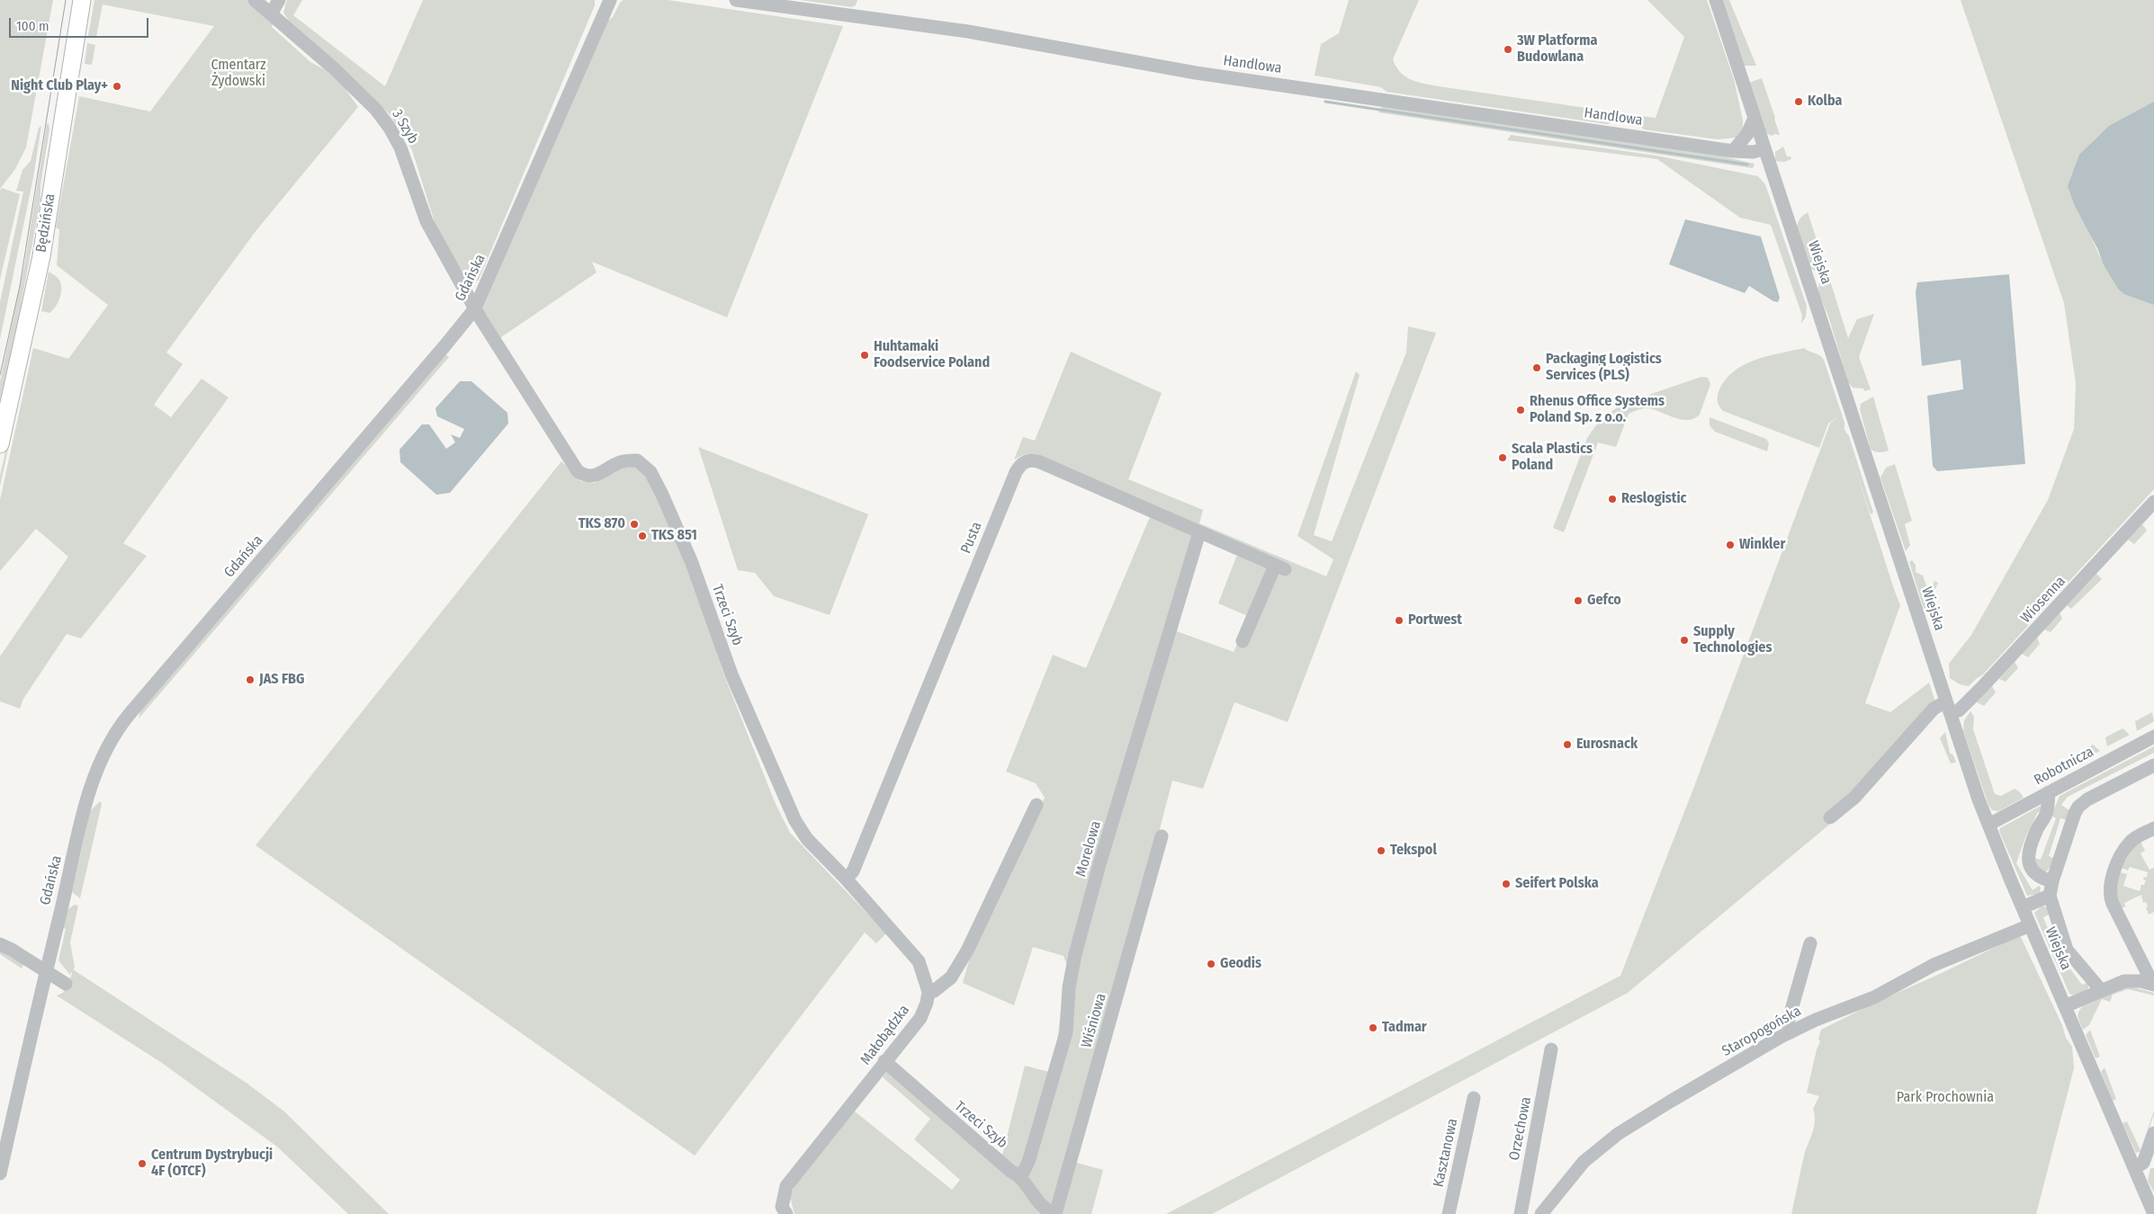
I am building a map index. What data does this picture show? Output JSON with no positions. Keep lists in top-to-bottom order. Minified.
{"streets":{"main road":["Będzińska"],"street":["Handlowa","3 Szyb","Wiejska","Gdańska","Pusta","Wiosenna","Trzeci Szyb","Robotnicza","Morelowa","Wiśniowa","Staropogońska","Małobądzka","Orzechowa","Kasztanowa"]},"crossings":[["Handlowa","Wiejska"],["3 Szyb","Gdańska"],["3 Szyb","Trzeci Szyb"],["Wiejska","Wiosenna"],["Wiejska","Robotnicza"],["Wiejska","Staropogońska"],["Gdańska","Trzeci Szyb"],["Pusta","Trzeci Szyb"],["Pusta","Morelowa"],["Trzeci Szyb","Morelowa"],["Trzeci Szyb","Wiśniowa"],["Trzeci Szyb","Małobądzka"]],"parks":["Cmentarz Żydowski","Park Prochownia"],"places":["3W Platforma Budowlana","Night Club Play+","Kolba","Huhtamaki Foodservice Poland","Packaging Logistics Services (PLS)","Rhenus Office Systems Poland Sp. z o.o.","Scala Plastics Poland","Reslogistic","TKS 870","TKS 851","Winkler","Gefco","Portwest","Supply Technologies","JAS FBG","Eurosnack","Tekspol","Seifert Polska","Geodis","Tadmar","Centrum Dystrybucji 4F (OTCF)"],"scale_bar":"100 m"}
